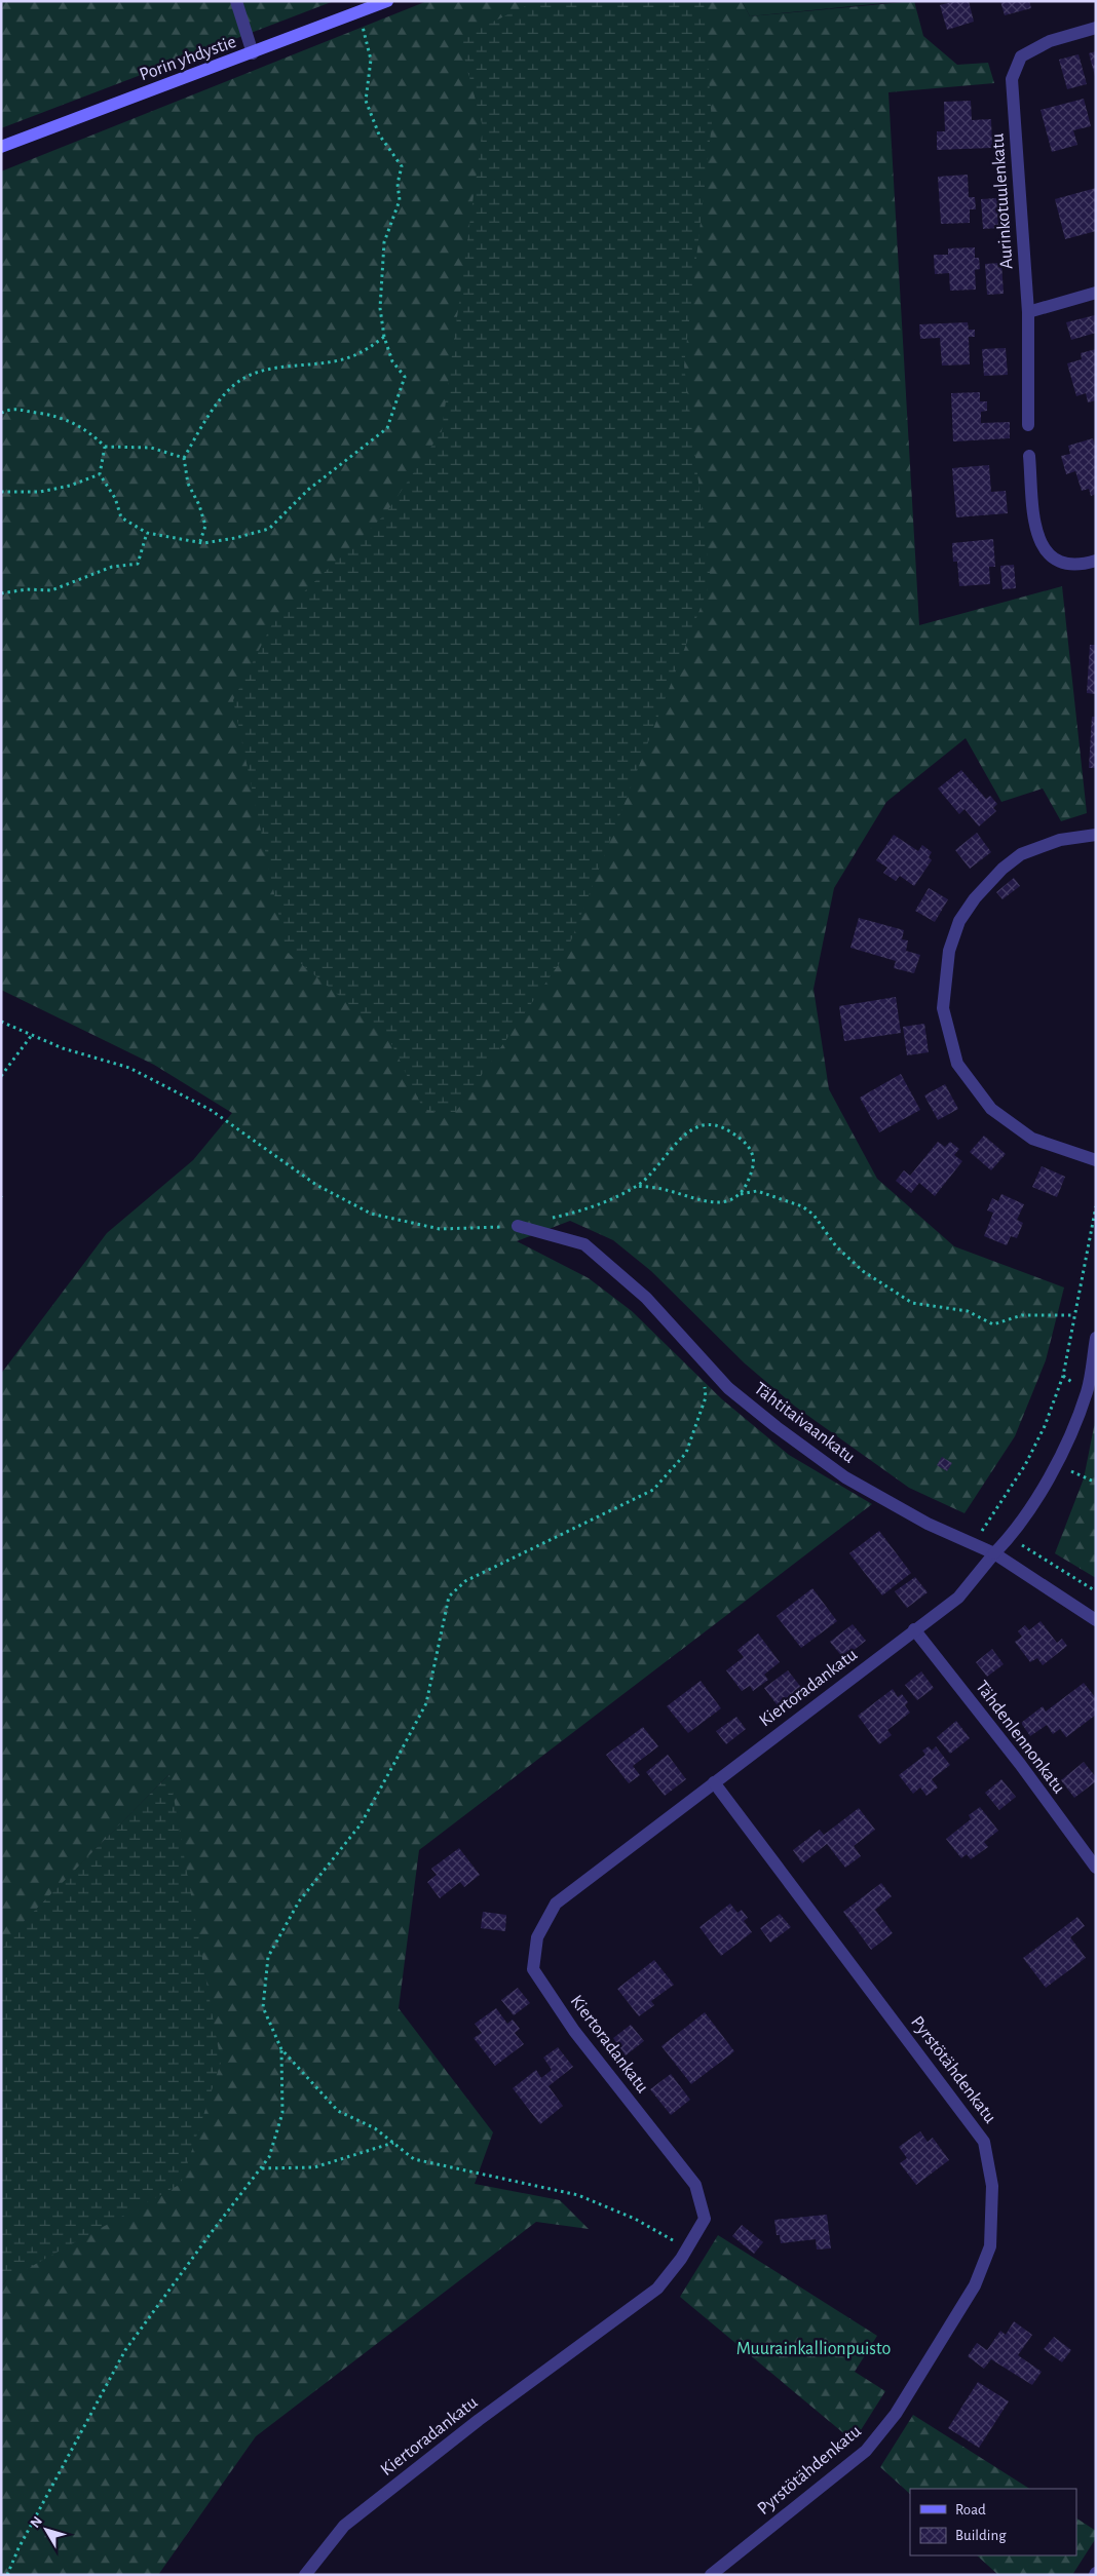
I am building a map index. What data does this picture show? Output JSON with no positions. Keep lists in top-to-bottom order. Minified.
{"streets":{"main road":["Porin yhdystie"],"street":["Aurinkotuulenkatu","Tähtitaivaankatu","Kiertoradankatu","Tähdenlennonkatu","Pyrstötähdenkatu"]},"crossings":[["Tähtitaivaankatu","Kiertoradankatu"],["Kiertoradankatu","Tähdenlennonkatu"],["Kiertoradankatu","Pyrstötähdenkatu"]],"parks":["Muurainkallionpuisto"],"legend":["Road","Building"],"north":"top left"}
